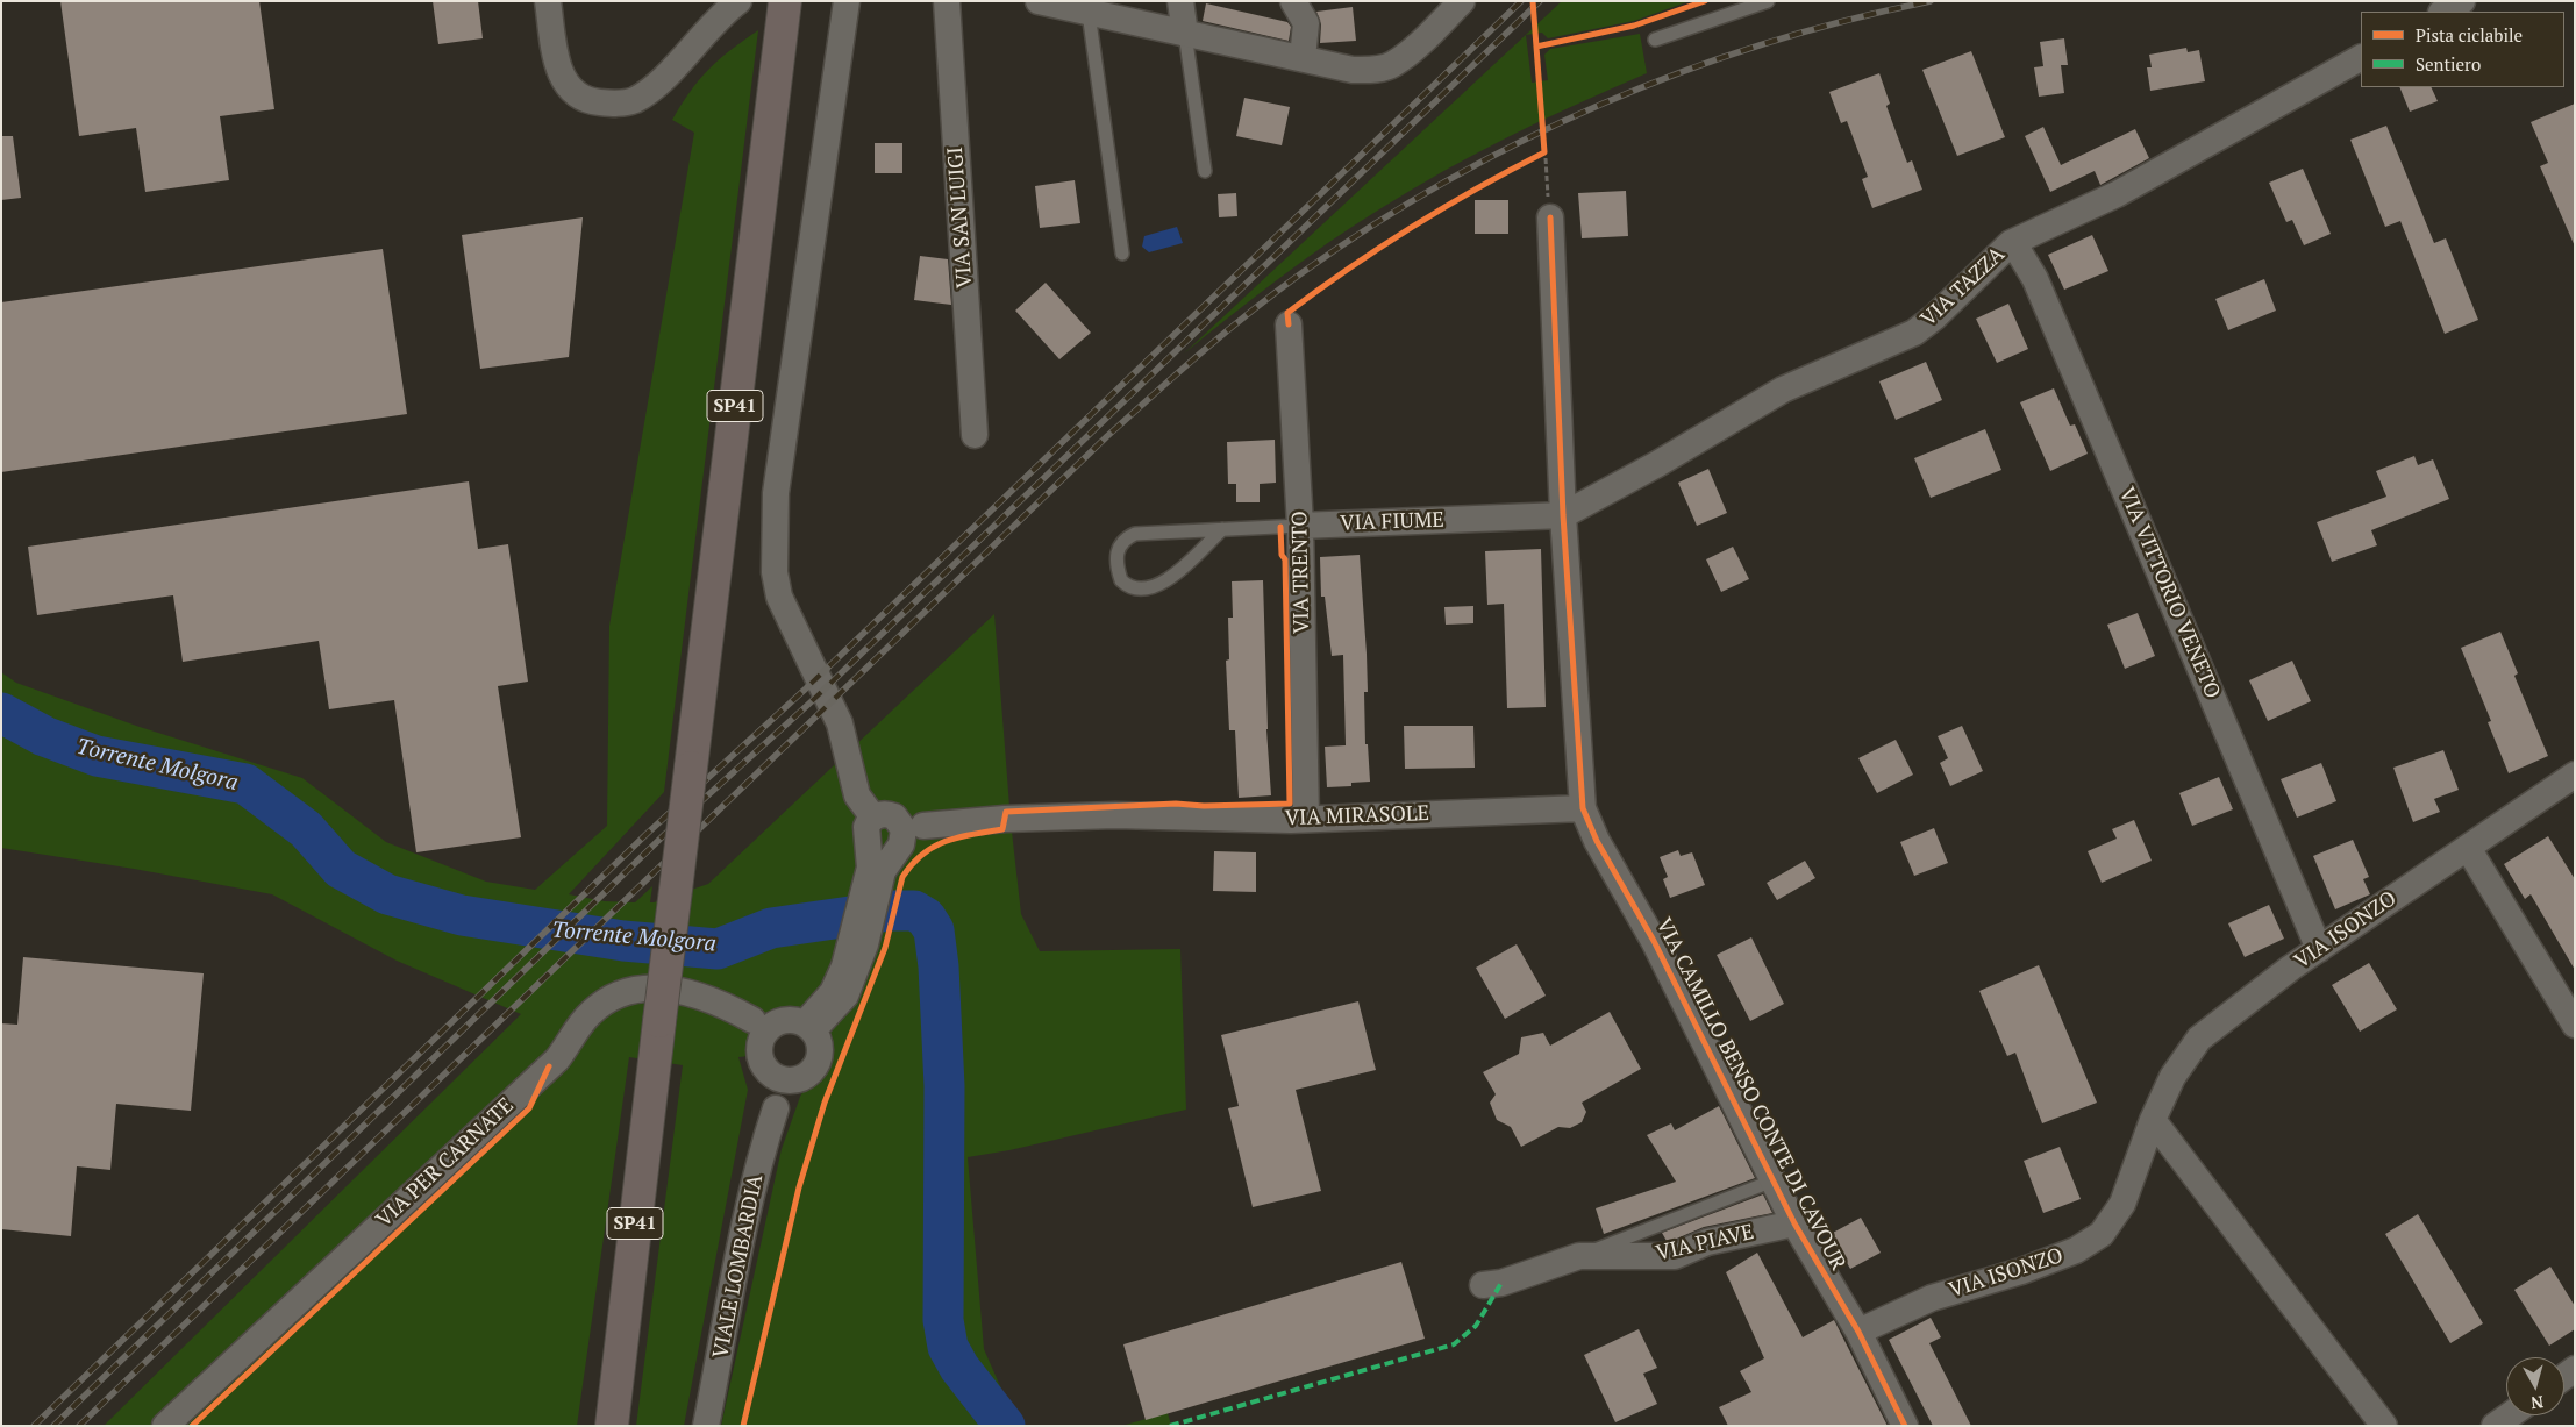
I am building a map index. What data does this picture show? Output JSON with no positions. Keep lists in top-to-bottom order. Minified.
{"streets":{"main road":["SP41"],"street":["VIA SAN LUIGI","VIA TAZZA","VIA FIUME","VIA TRENTO","VIA VITTORIO VENETO","VIA MIRASOLE","VIA ISONZO","VIA CAMILLO BENSO CONTE DI CAVOUR","VIA PER CARNATE","VIA PIAVE","VIALE LOMBARDIA"]},"crossings":[["VIA TAZZA","VIA FIUME"],["VIA TAZZA","VIA VITTORIO VENETO"],["VIA TAZZA","VIA CAMILLO BENSO CONTE DI CAVOUR"],["VIA FIUME","VIA TRENTO"],["VIA FIUME","VIA CAMILLO BENSO CONTE DI CAVOUR"],["VIA TRENTO","VIA MIRASOLE"],["VIA VITTORIO VENETO","VIA ISONZO"],["VIA MIRASOLE","VIA CAMILLO BENSO CONTE DI CAVOUR"],["VIA ISONZO","VIA CAMILLO BENSO CONTE DI CAVOUR"],["VIA CAMILLO BENSO CONTE DI CAVOUR","VIA PIAVE"],["VIA PER CARNATE","VIALE LOMBARDIA"]],"water":["Torrente Molgora"],"legend":["Pista ciclabile","Sentiero"],"north":"bottom"}
